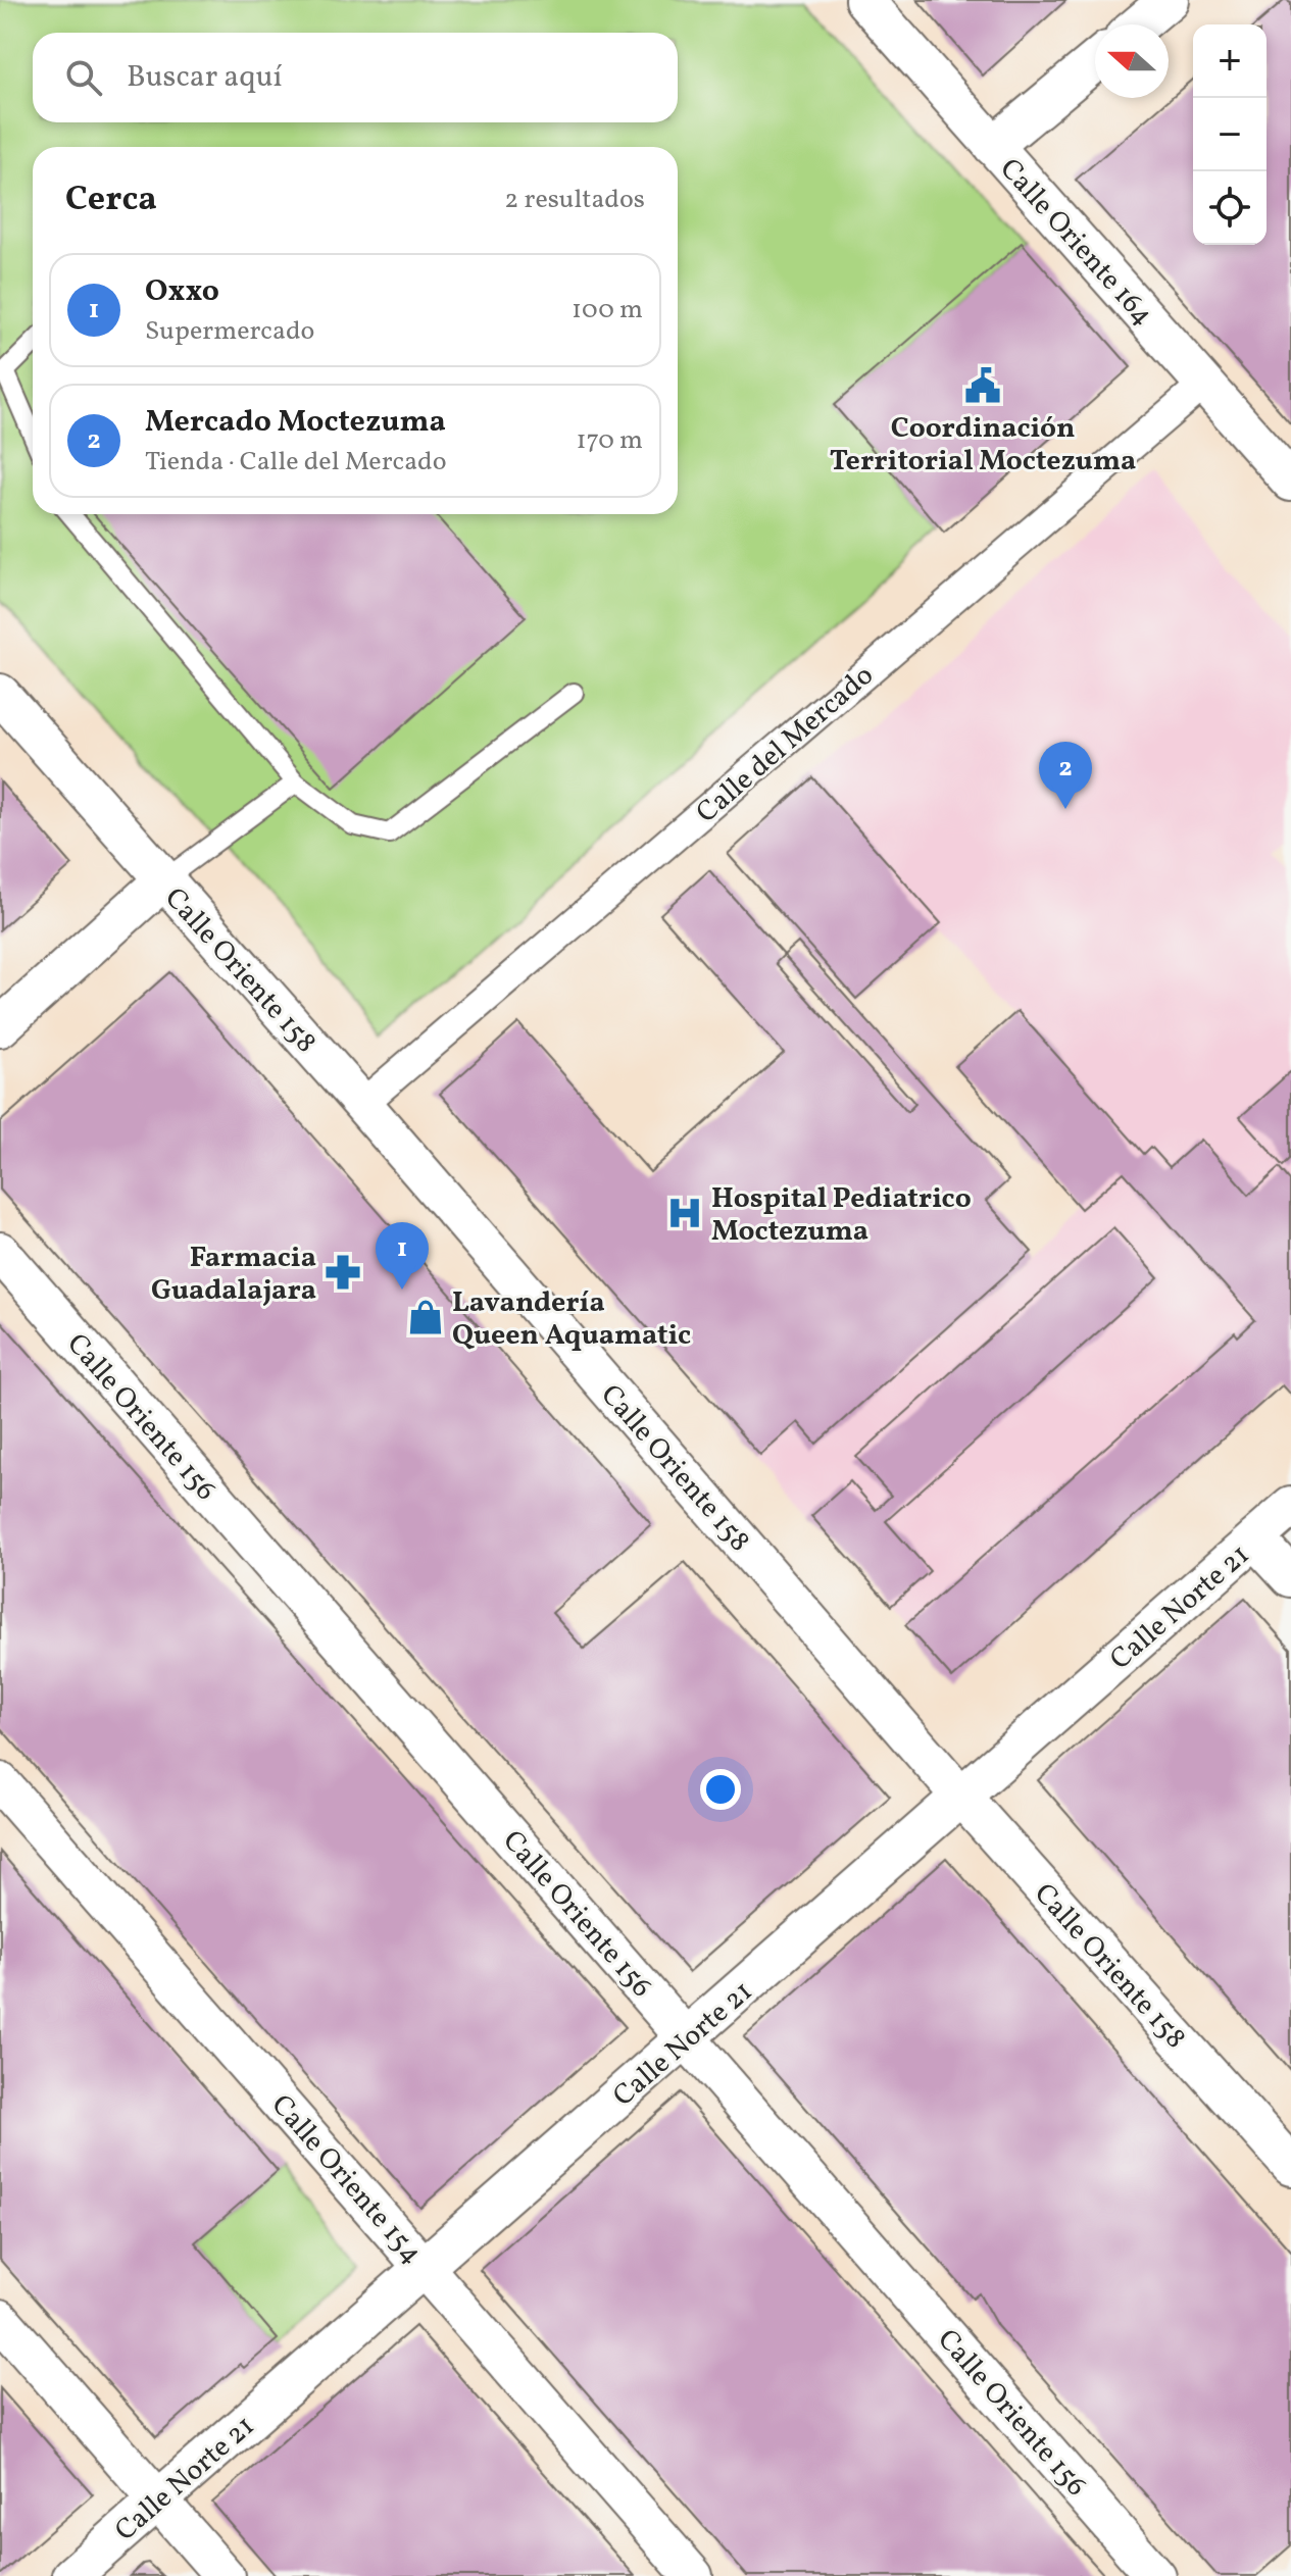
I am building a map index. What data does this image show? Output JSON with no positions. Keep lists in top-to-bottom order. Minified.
{"streets":{"street":["Calle Oriente 164","Calle del Mercado","Calle Oriente 158","Calle Oriente 156","Calle Norte 21","Calle Oriente 154"]},"crossings":[["Calle Oriente 164","Calle del Mercado"],["Calle del Mercado","Calle Oriente 158"],["Calle Oriente 158","Calle Norte 21"],["Calle Oriente 156","Calle Norte 21"],["Calle Norte 21","Calle Oriente 154"]],"places":{"public building":["Coordinación Territorial Moctezuma"],"hospital":["Hospital Pediatrico Moctezuma"],"pharmacy":["Farmacia Guadalajara"],"shop":["Lavandería Queen Aquamatic"]},"north":"left","page":{"map_buttons":["+","−"],"search":"Buscar aquí","heading":["Cerca","2 resultados"],"list":[{"mark":"1","name":"Oxxo","note":"Supermercado","value":"100 m"},{"mark":"2","name":"Mercado Moctezuma","note":"Tienda · Calle del Mercado","value":"170 m"}],"pins":["2","1"]}}
